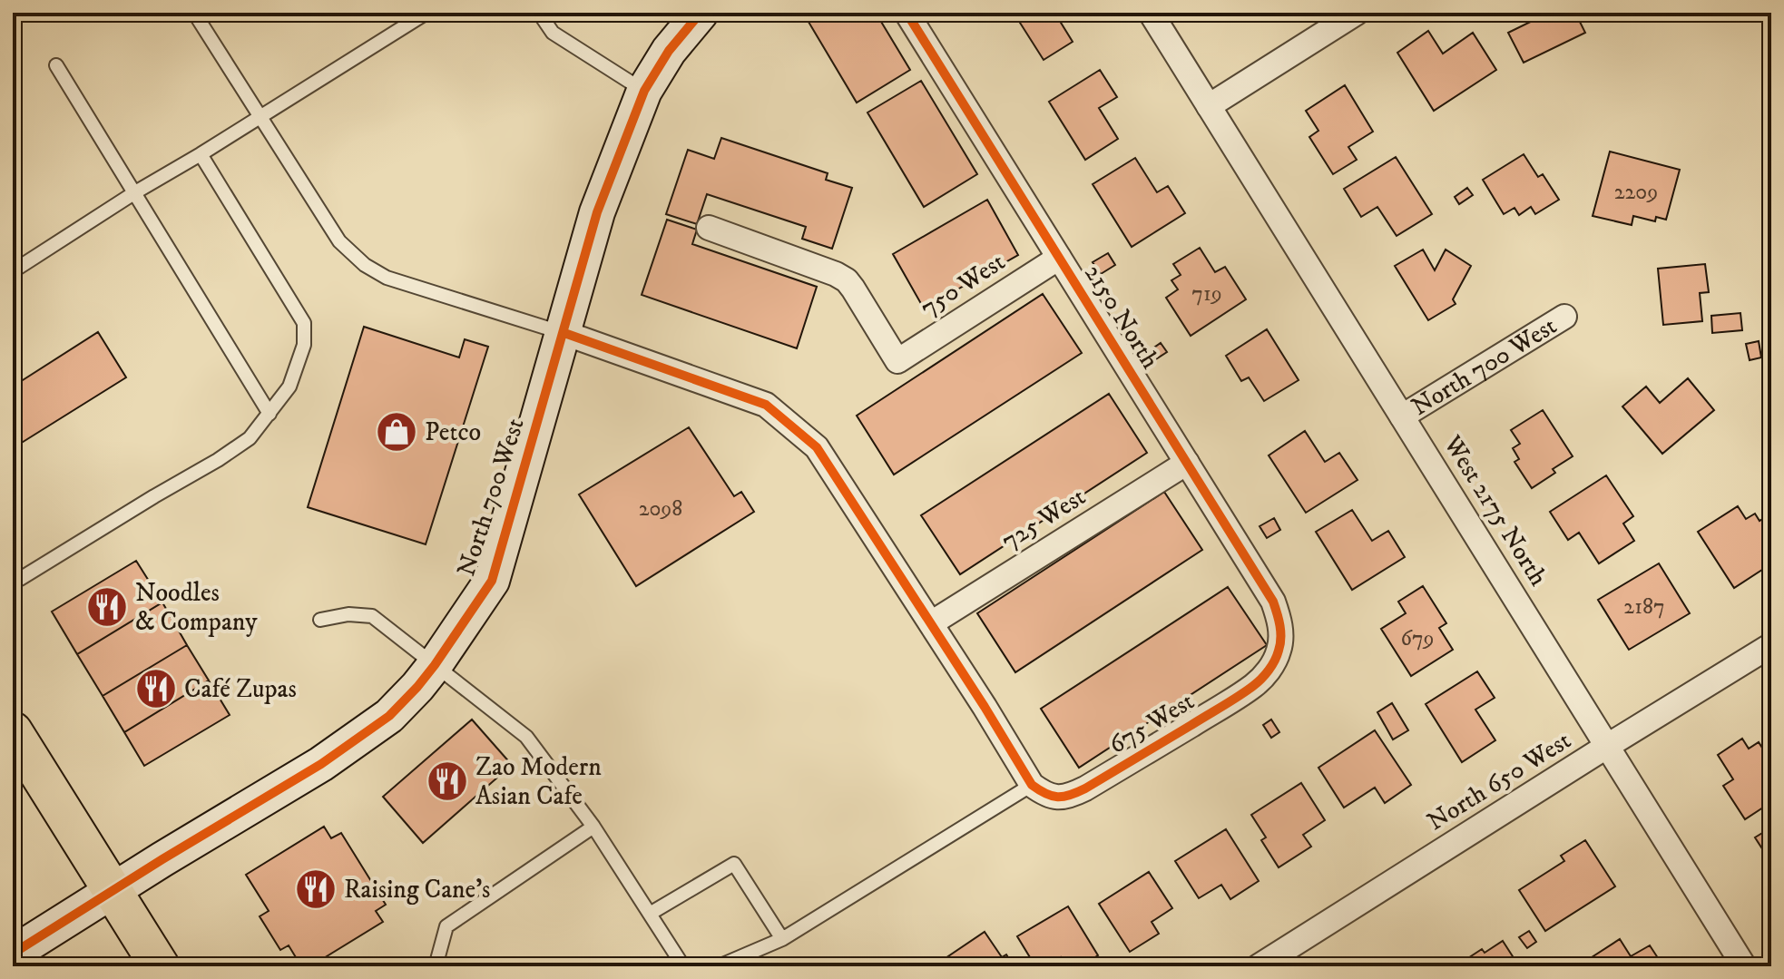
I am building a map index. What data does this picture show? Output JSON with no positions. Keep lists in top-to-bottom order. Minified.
{"streets":{"street":["750 West","2150 North","North 700 West","West 2175 North","725 West","675 West","North 650 West"]},"crossings":[["750 West","2150 North"],["2150 North","725 West"],["2150 North","675 West"],["North 700 West","West 2175 North"],["West 2175 North","North 650 West"]],"places":{"shop":["Petco"],"restaurant":["Noodles & Company","Café Zupas","Zao Modern Asian Cafe","Raising Cane's"]},"house_numbers":["2209","719","2098","2187","679"]}
